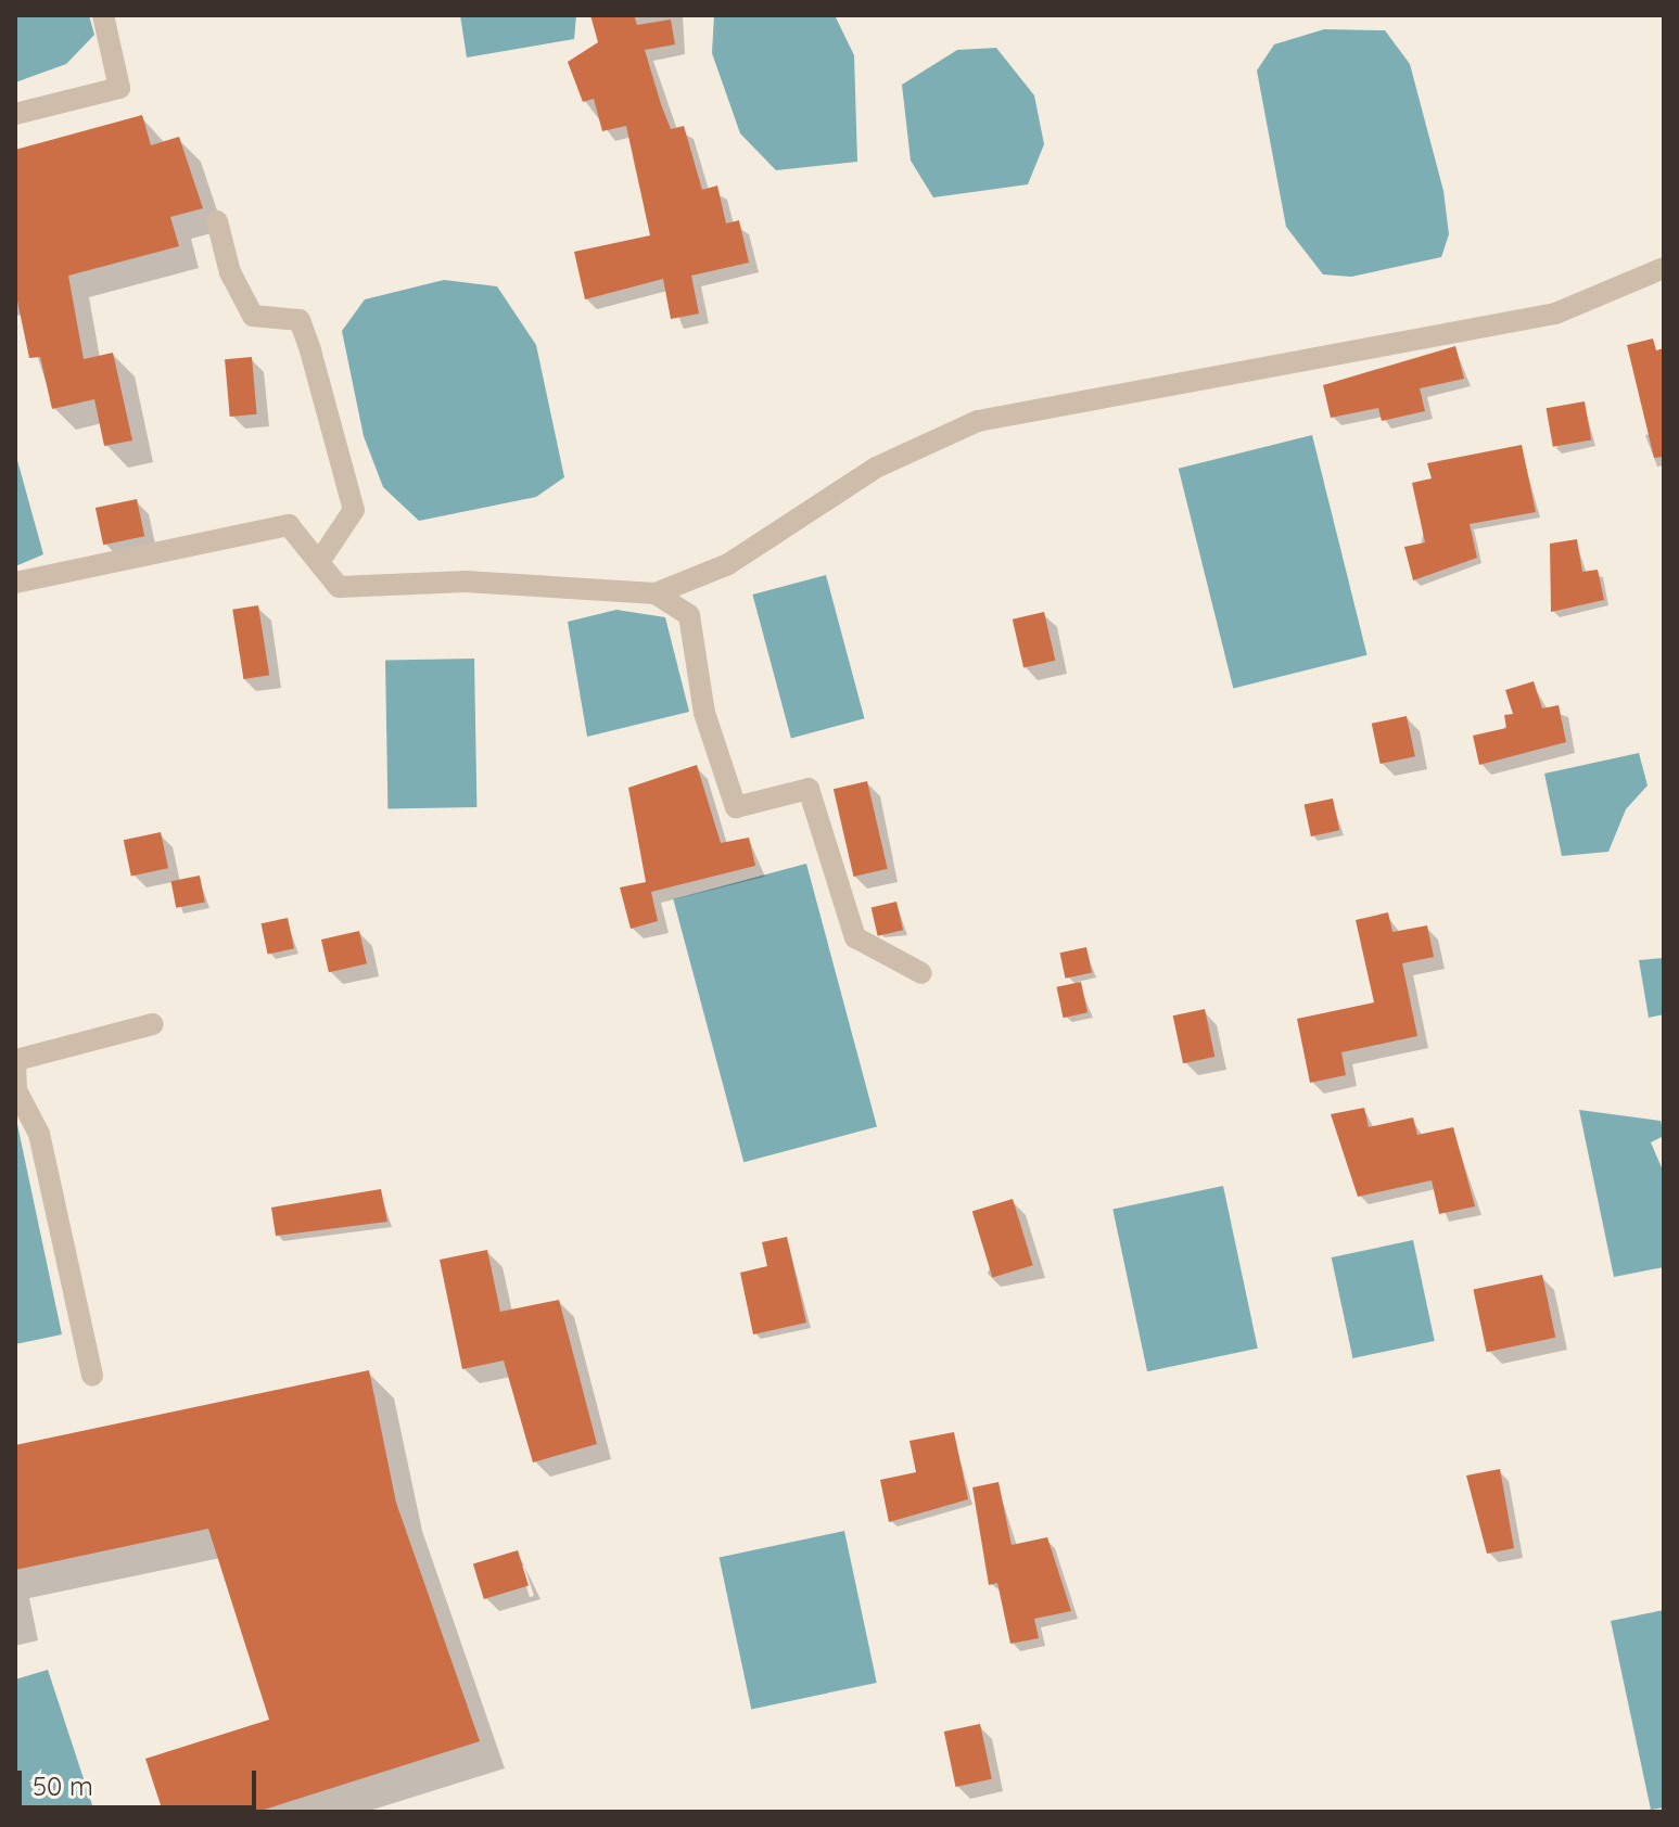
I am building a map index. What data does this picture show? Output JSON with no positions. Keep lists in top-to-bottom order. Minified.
{"scale_bar":"50 m"}
